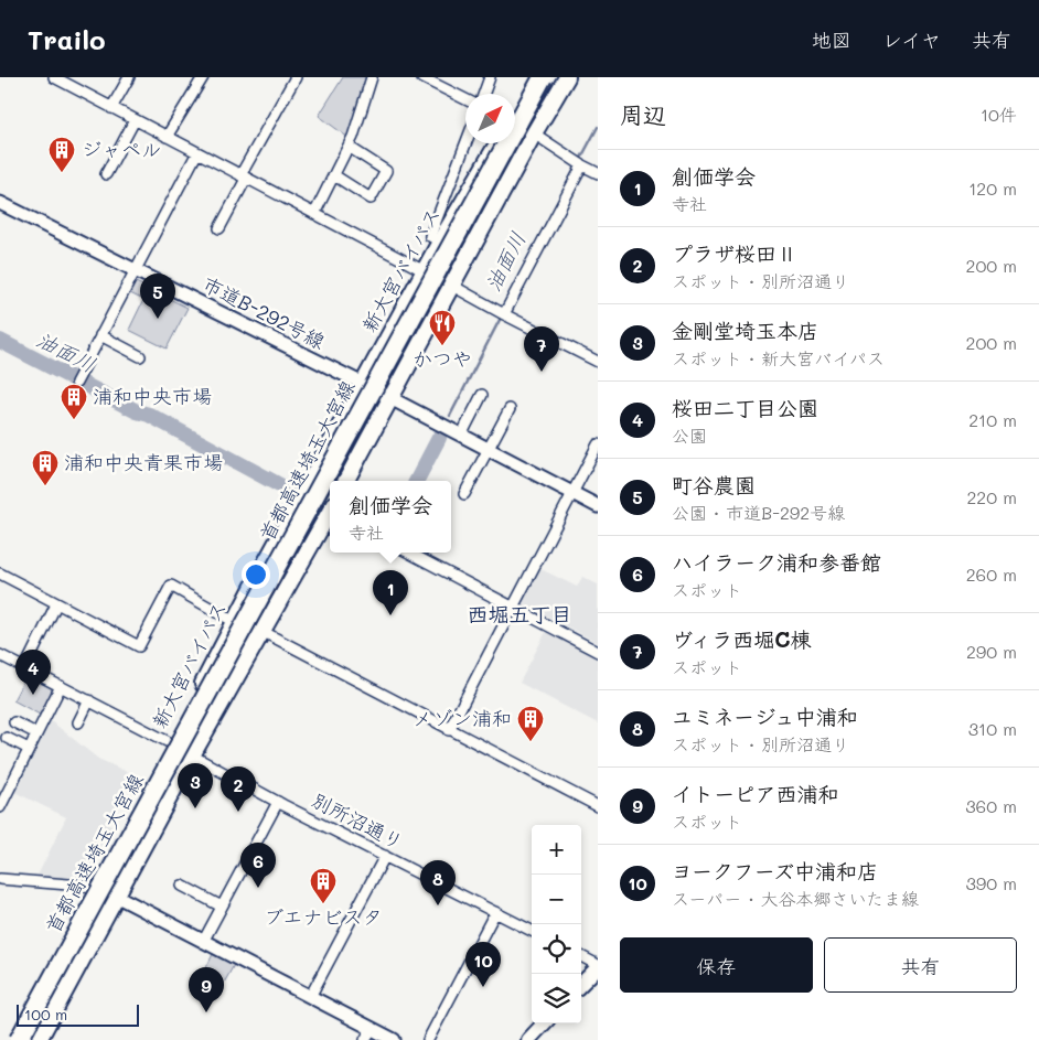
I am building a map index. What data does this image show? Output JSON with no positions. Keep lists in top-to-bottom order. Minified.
{"streets":{"highway":["新大宮バイパス","首都高速埼玉大宮線"],"street":["市道B-292号線","別所沼通り"]},"crossings":[["新大宮バイパス","市道B-292号線"]],"districts":["西堀五丁目"],"water":["油面川"],"places":{"building":["ジャペル","浦和中央市場","浦和中央青果市場","メゾン浦和","ブエナビスタ"],"restaurant":["かつや"]},"scale_bar":"100 m","north":"top right","page":{"header":"Trailo","nav":["地図","レイヤ","共有"],"heading":["周辺","10件"],"list":[{"mark":"1","name":"創価学会","note":"寺社","value":"120 m"},{"mark":"2","name":"プラザ桜田Ⅱ","note":"スポット · 別所沼通り","value":"200 m"},{"mark":"3","name":"金剛堂埼玉本店","note":"スポット · 新大宮バイパス","value":"200 m"},{"mark":"4","name":"桜田二丁目公園","note":"公園","value":"210 m"},{"mark":"5","name":"町谷農園","note":"公園 · 市道B-292号線","value":"220 m"},{"mark":"6","name":"ハイラーク浦和参番館","note":"スポット","value":"260 m"},{"mark":"7","name":"ヴィラ西堀C棟","note":"スポット","value":"290 m"},{"mark":"8","name":"ユミネージュ中浦和","note":"スポット · 別所沼通り","value":"310 m"},{"mark":"9","name":"イトーピア西浦和","note":"スポット","value":"360 m"},{"mark":"10","name":"ヨークフーズ中浦和店","note":"スーパー · 大谷本郷さいたま線","value":"390 m"}],"pins":["5","7","1","4","3","2","6","8","10","9"],"popup":["創価学会","寺社"],"map_buttons":["+","−"],"buttons":["保存","共有"],"scale":"100 m"}}
